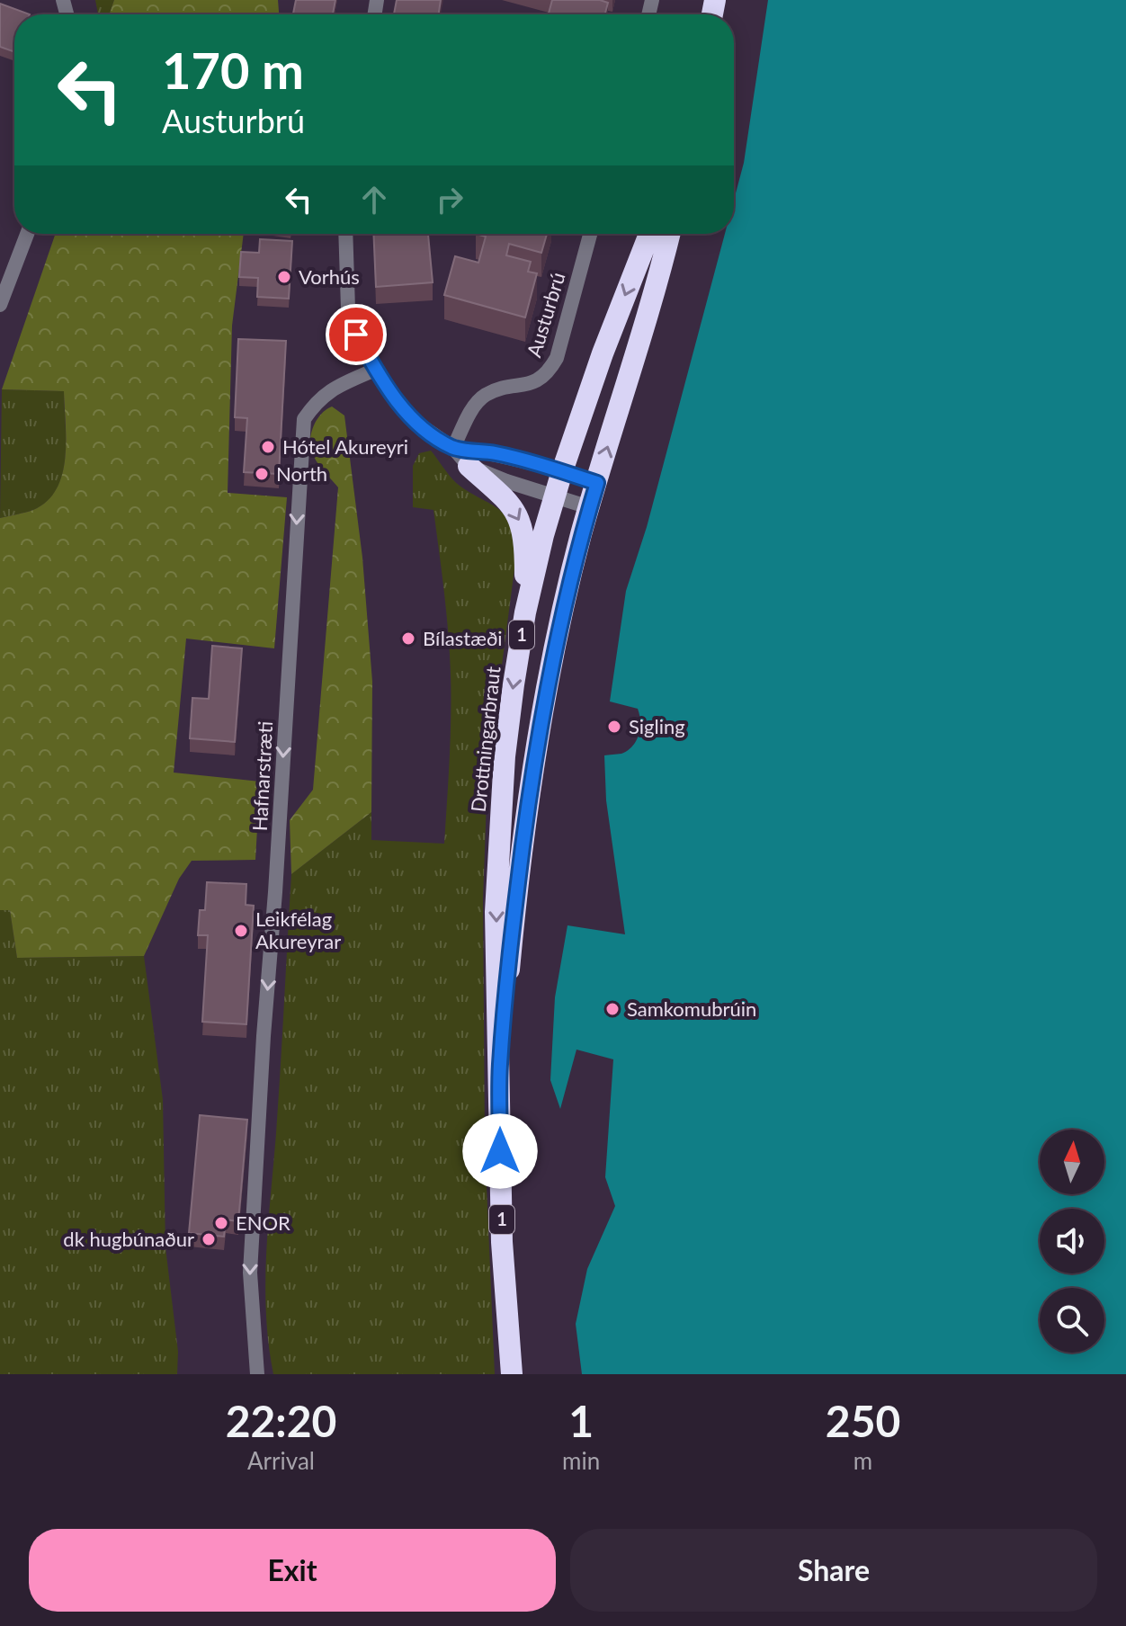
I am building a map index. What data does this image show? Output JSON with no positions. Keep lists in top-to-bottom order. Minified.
{"streets":{"highway":["1","Drottningarbraut"],"street":["Austurbrú","Hafnarstræti"]},"one_way":["Hafnarstræti"],"places":["Vorhús","Hótel Akureyri","North","Bílastæði","Sigling","Leikfélag Akureyrar","Samkomubrúin","ENOR","dk hugbúnaður"],"north":"top","page":{"turn":["170 m","Austurbrú"],"eta":["22:20","Arrival","1","min","250","m"],"buttons":["Exit","Share"]}}
